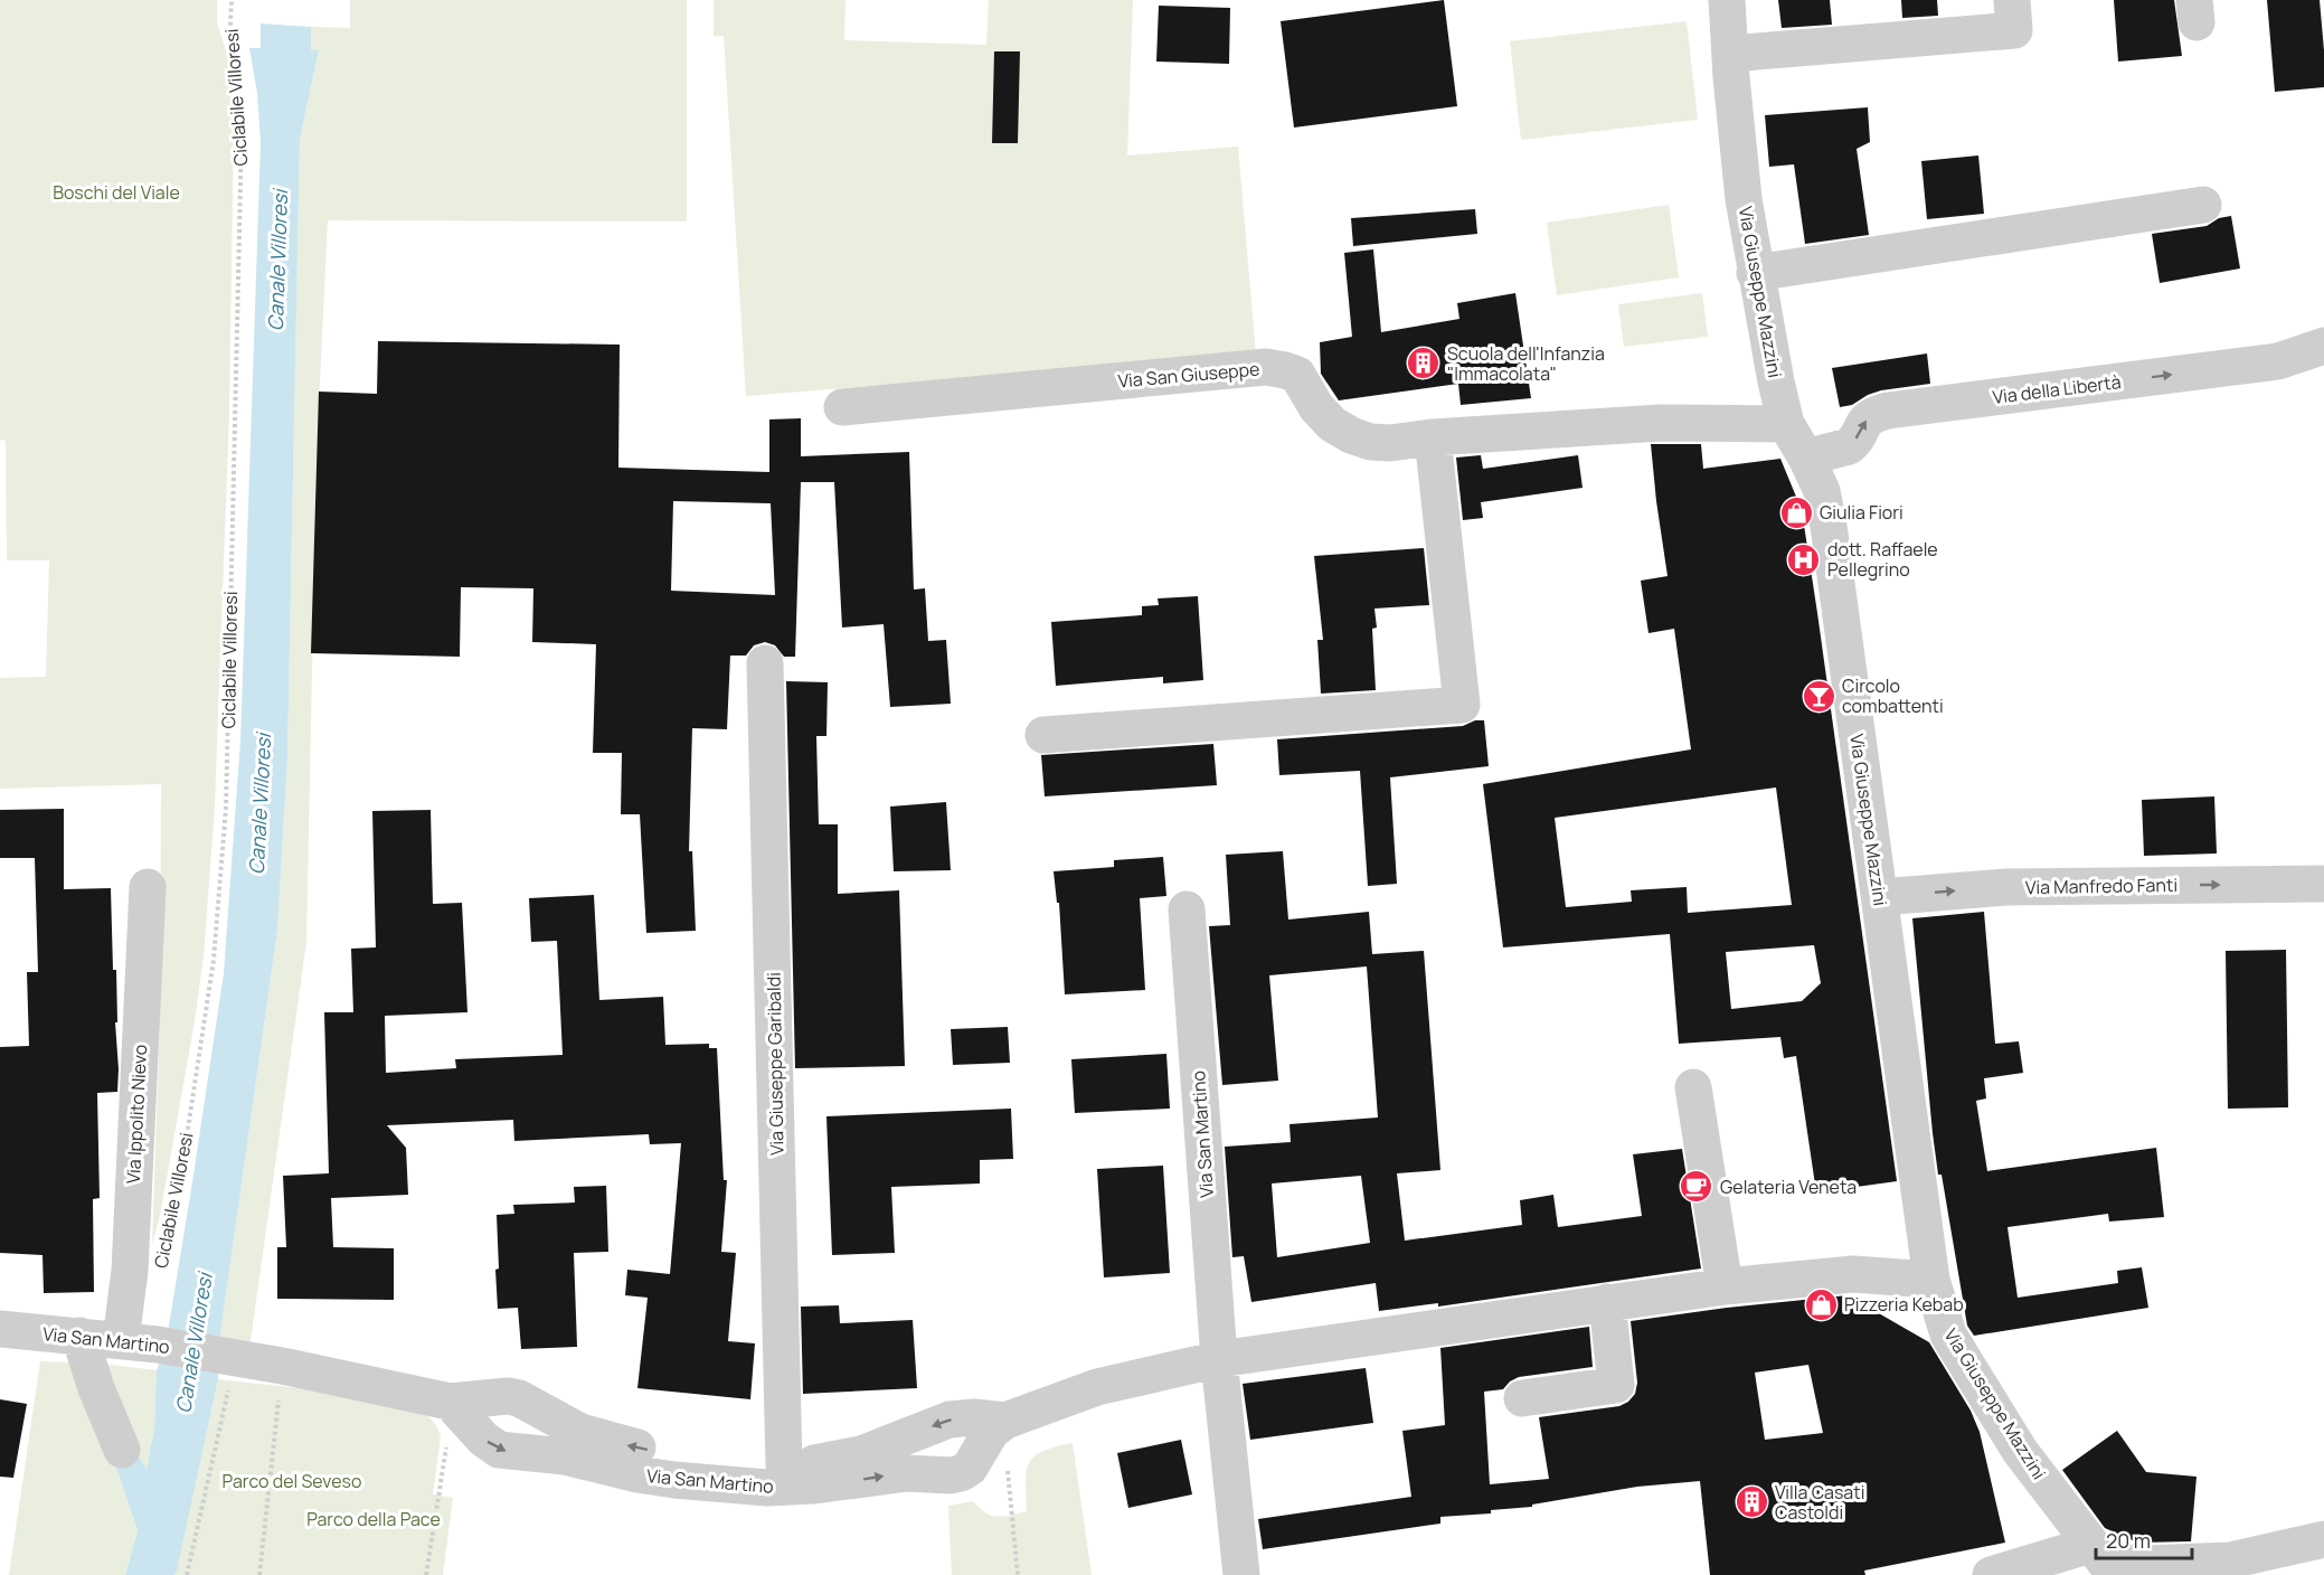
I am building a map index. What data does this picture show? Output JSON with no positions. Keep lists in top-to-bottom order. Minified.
{"streets":{"street":["Via Giuseppe Mazzini","Via San Giuseppe","Via della Libertà","Via Manfredo Fanti","Via Giuseppe Garibaldi","Via Ippolito Nievo","Via San Martino"],"path":["Ciclabile Villoresi"]},"crossings":[["Via Giuseppe Mazzini","Via San Giuseppe"],["Via Giuseppe Mazzini","Via della Libertà"],["Via Giuseppe Mazzini","Via Manfredo Fanti"],["Via Giuseppe Mazzini","Via San Martino"],["Via Giuseppe Garibaldi","Via San Martino"],["Via Ippolito Nievo","Via San Martino"]],"one_way":["Via Manfredo Fanti"],"water":["Canale Villoresi"],"parks":["Boschi del Viale","Parco del Seveso","Parco della Pace"],"places":{"building":["Scuola dell'Infanzia \"Immacolata\"","Villa Casati Castoldi"],"shop":["Giulia Fiori","Pizzeria Kebab"],"hospital":["dott. Raffaele Pellegrino"],"bar":["Circolo combattenti"],"cafe":["Gelateria Veneta"]},"scale_bar":"20 m"}
